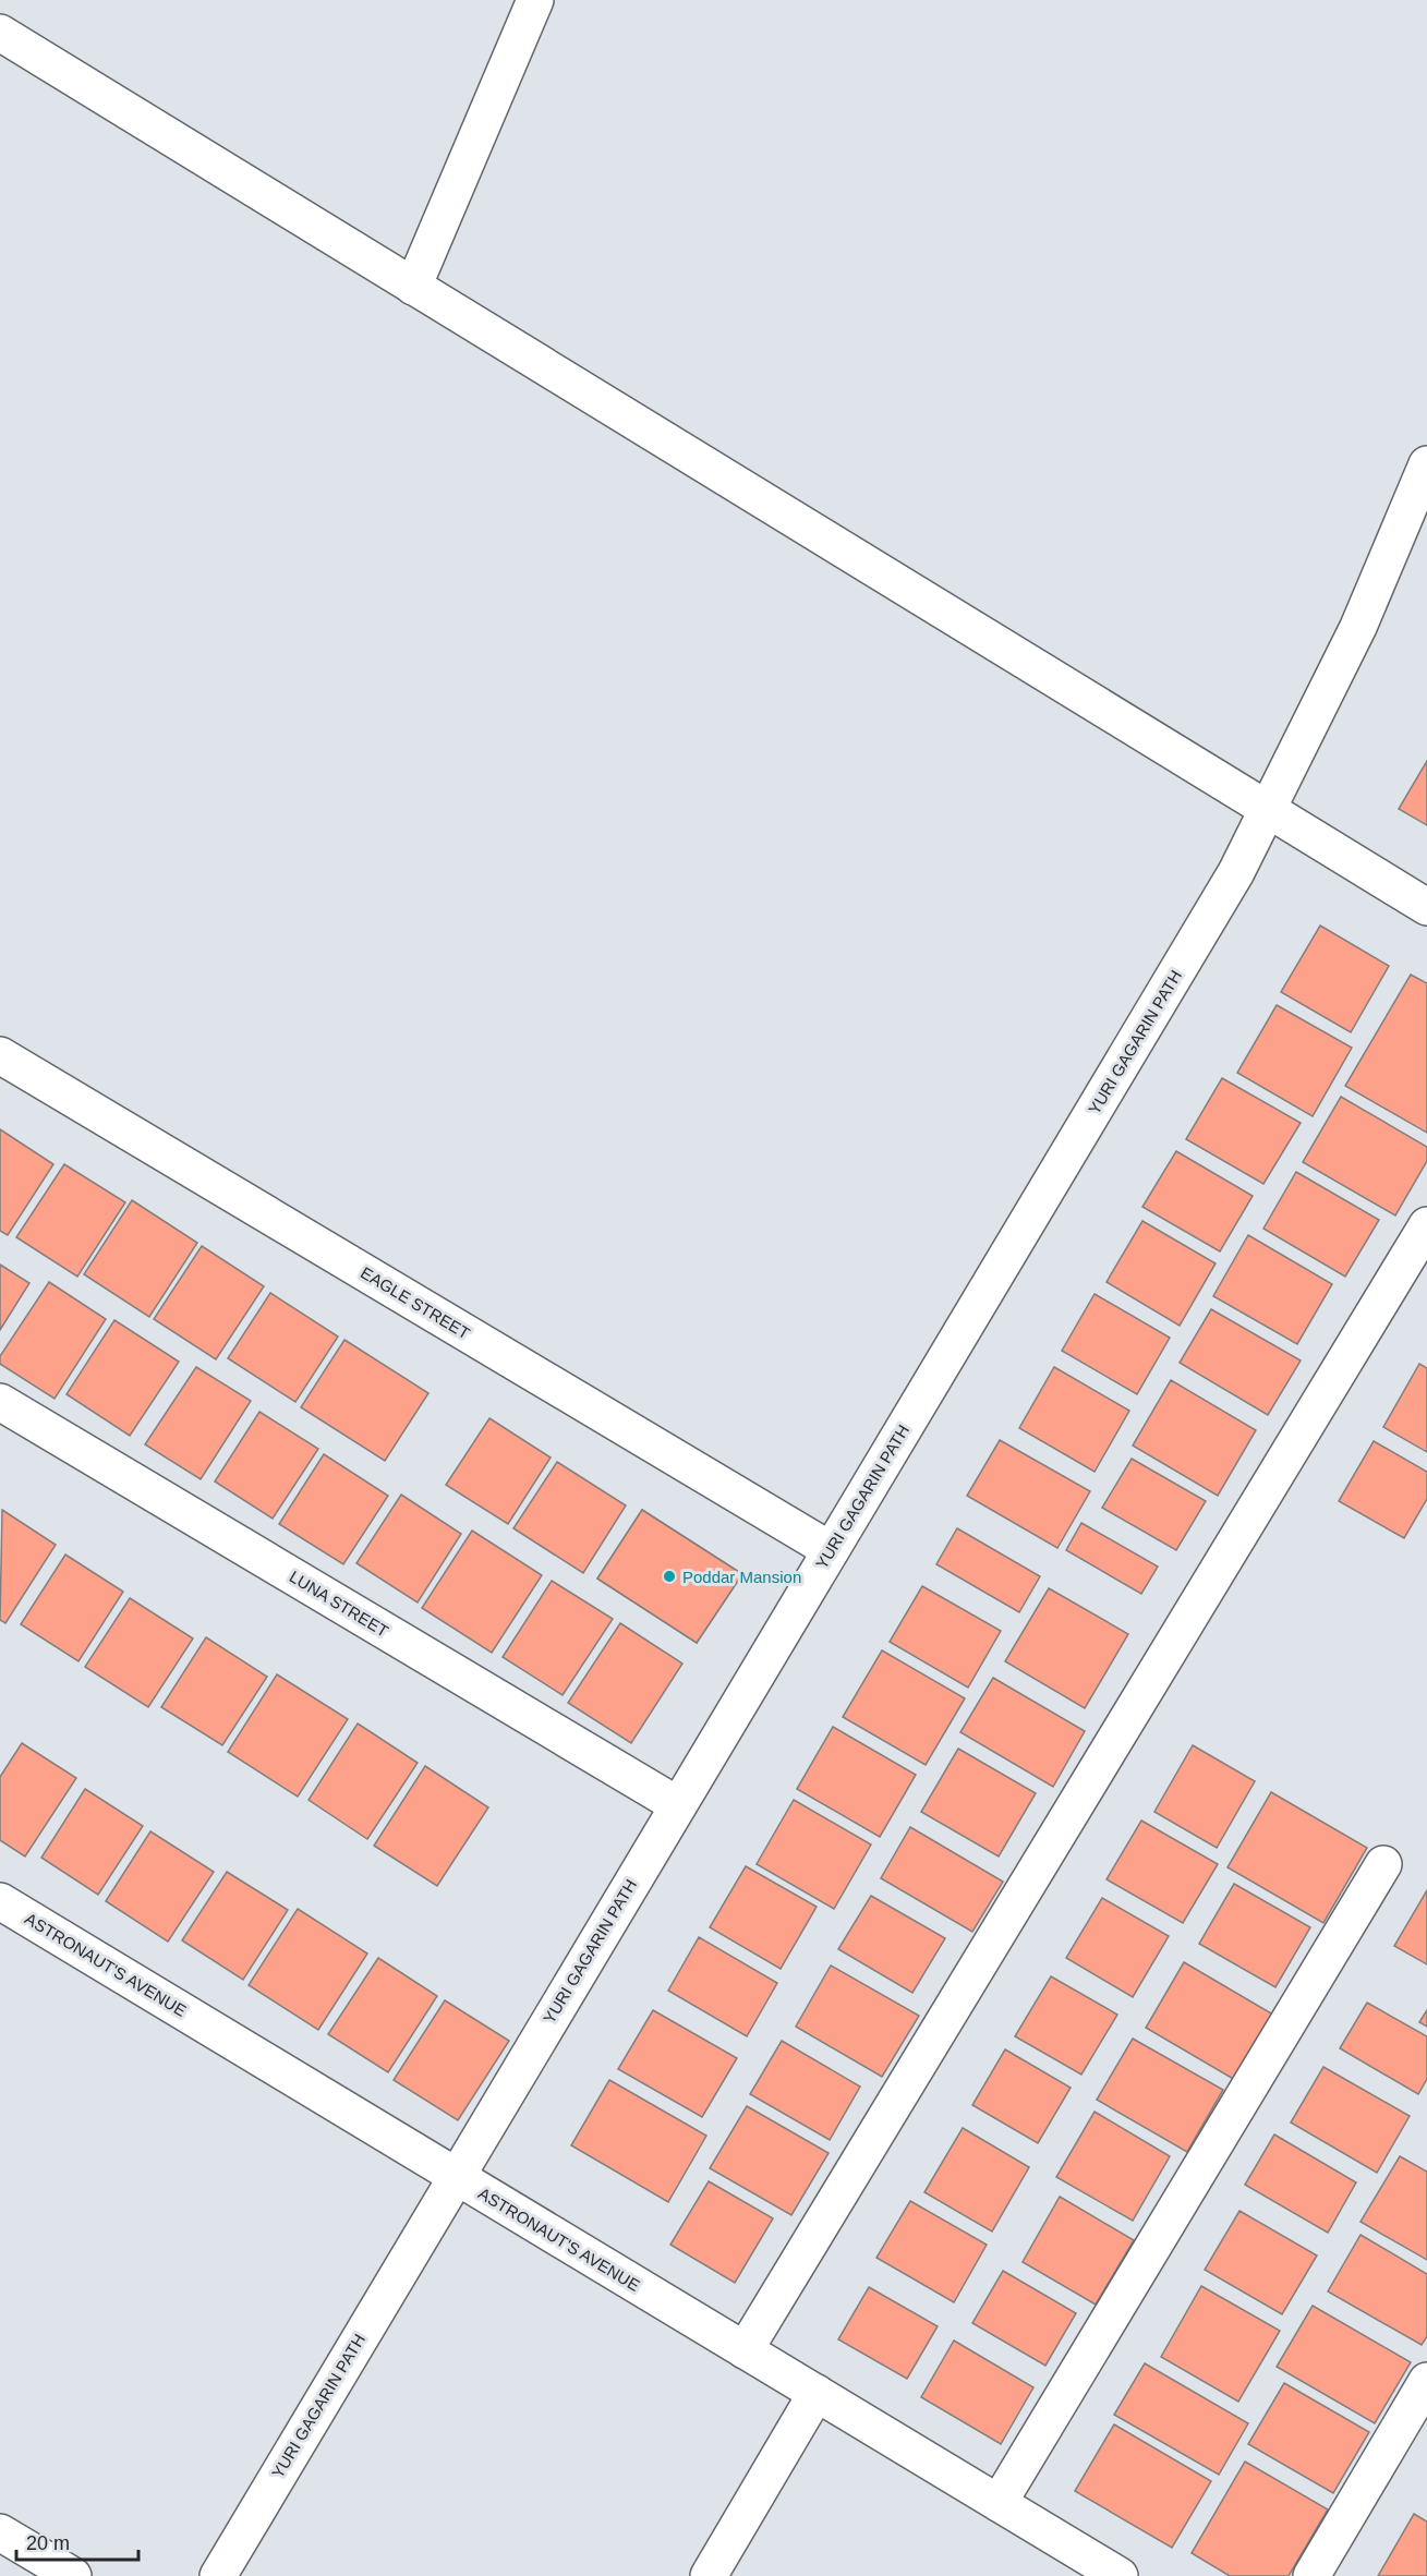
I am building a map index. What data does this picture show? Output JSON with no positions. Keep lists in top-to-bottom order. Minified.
{"streets":{"street":["YURI GAGARIN PATH","EAGLE STREET","LUNA STREET","ASTRONAUT'S AVENUE"]},"crossings":[["YURI GAGARIN PATH","EAGLE STREET"],["YURI GAGARIN PATH","LUNA STREET"],["YURI GAGARIN PATH","ASTRONAUT'S AVENUE"]],"places":["Poddar Mansion"],"scale_bar":"20 m"}
